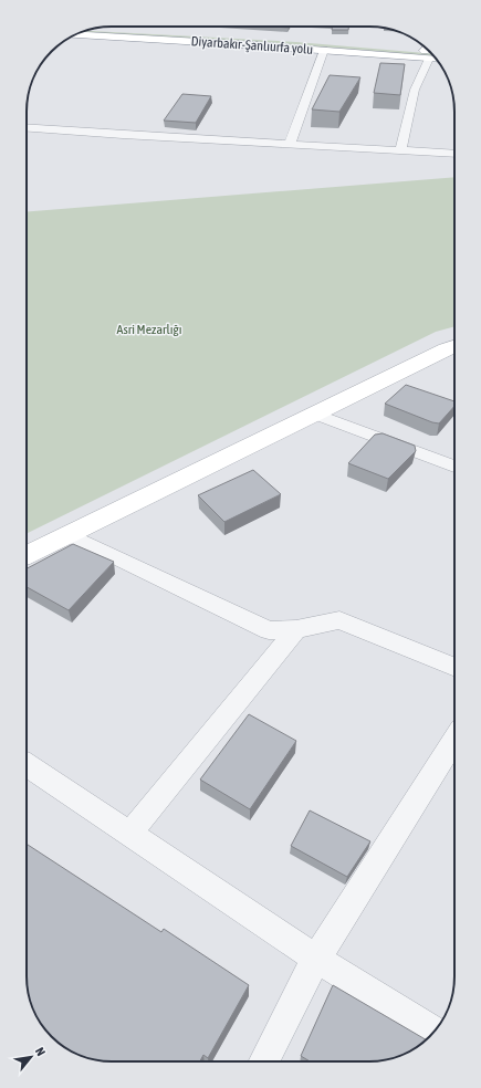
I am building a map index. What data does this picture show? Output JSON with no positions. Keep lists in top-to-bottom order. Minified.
{"streets":{"main road":["Diyarbakır-Şanlıurfa yolu"]},"parks":["Asri Mezarlığı"],"north":"top right"}
